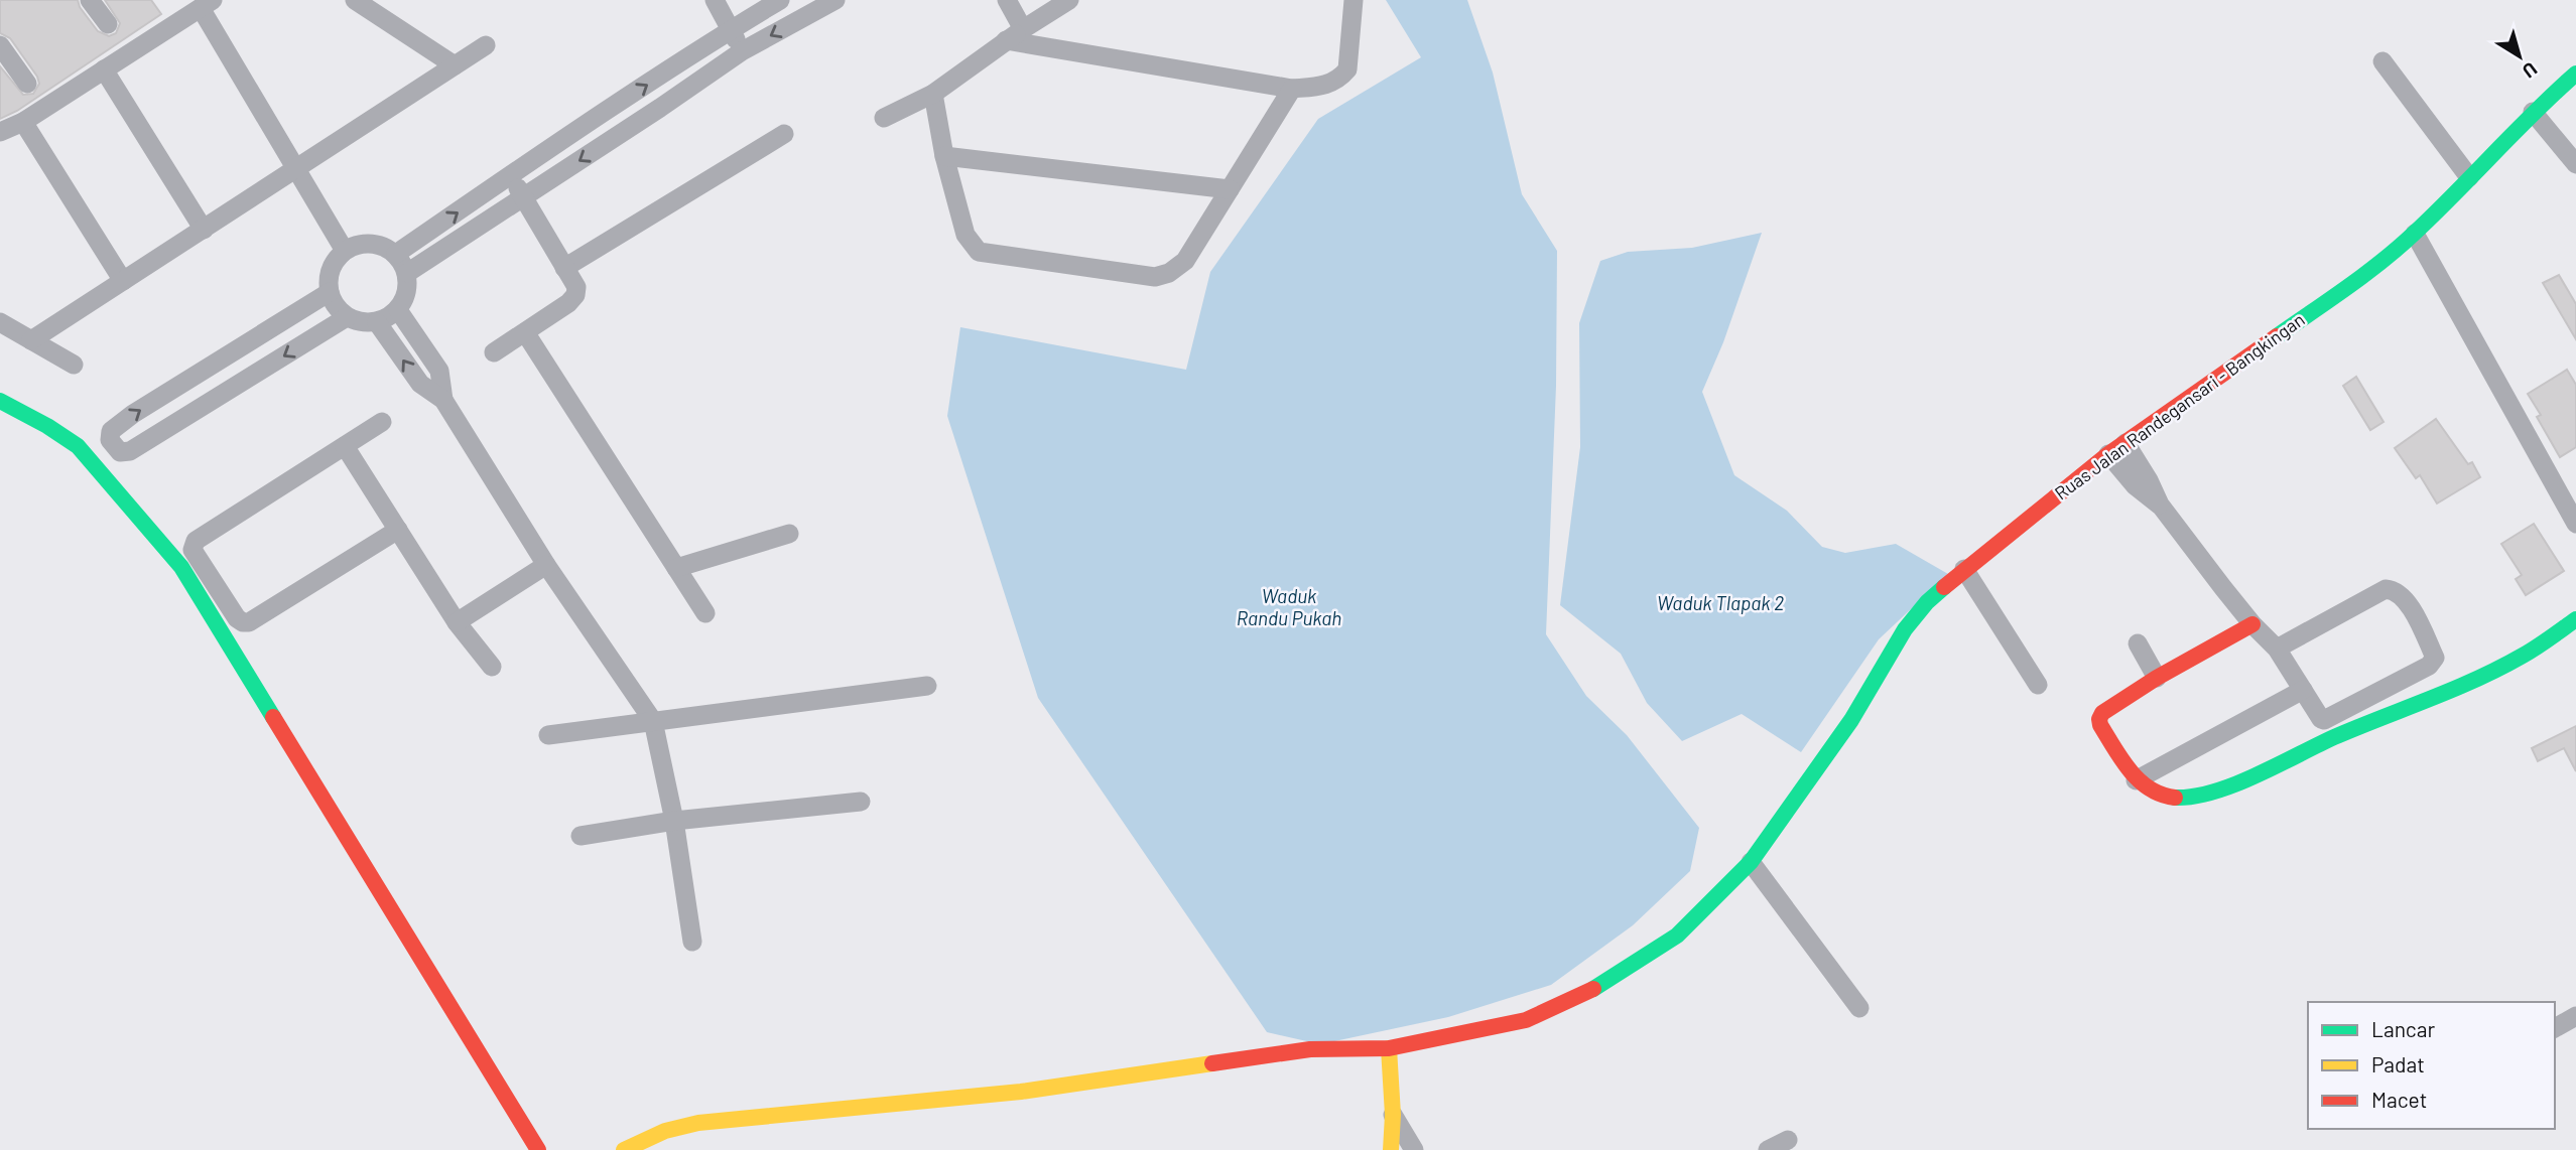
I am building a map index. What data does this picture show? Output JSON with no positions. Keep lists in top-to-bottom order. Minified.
{"streets":{"street":["Ruas Jalan Randegansari - Bangkingan"]},"water":["Waduk Randu Pukah","Waduk Tlapak 2"],"legend":["Lancar","Padat","Macet"],"north":"bottom right"}
